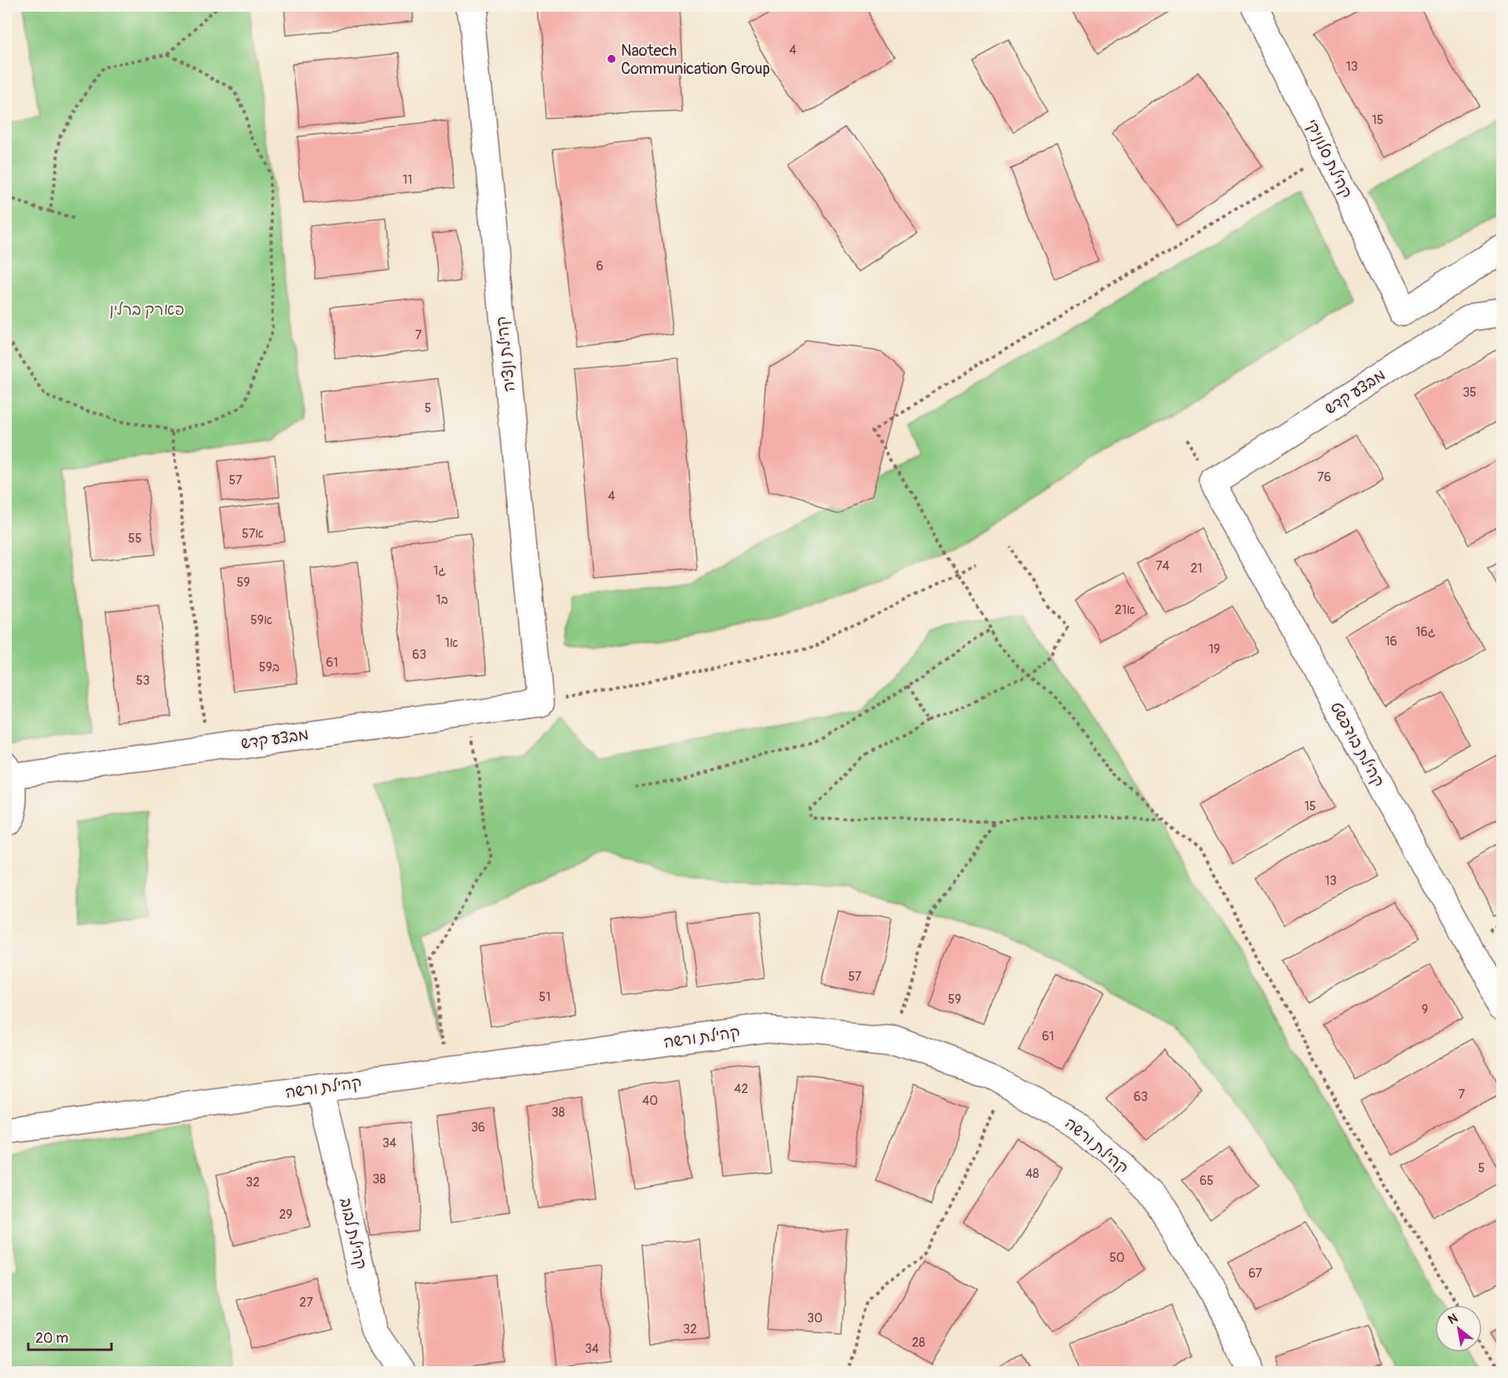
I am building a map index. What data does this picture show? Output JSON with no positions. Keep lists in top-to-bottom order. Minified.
{"streets":{"street":["קהילת סלוניקי","קהילת ונציה","מבצע קדש","קהילת בודפשט","קהילת ורשה","קהילת לבוב"]},"crossings":[["קהילת ונציה","מבצע קדש"],["מבצע קדש","קהילת בודפשט"],["קהילת ורשה","קהילת לבוב"]],"parks":["פארק ברלין"],"places":["Naotech Communication Group"],"house_numbers":["4","13","15","11","6","7","35","5","76","57","4","57א","55","74","21","1ג","59","1ב","21א","59א","16ג","16","1א","19","63","61","59ב","53","15","13","57","51","59","9","61","42","7","63","40","38","36","34","5","48","38","65","32","29","50","67","27","30","32","28","34"],"scale_bar":"20 m","north":"top left"}
